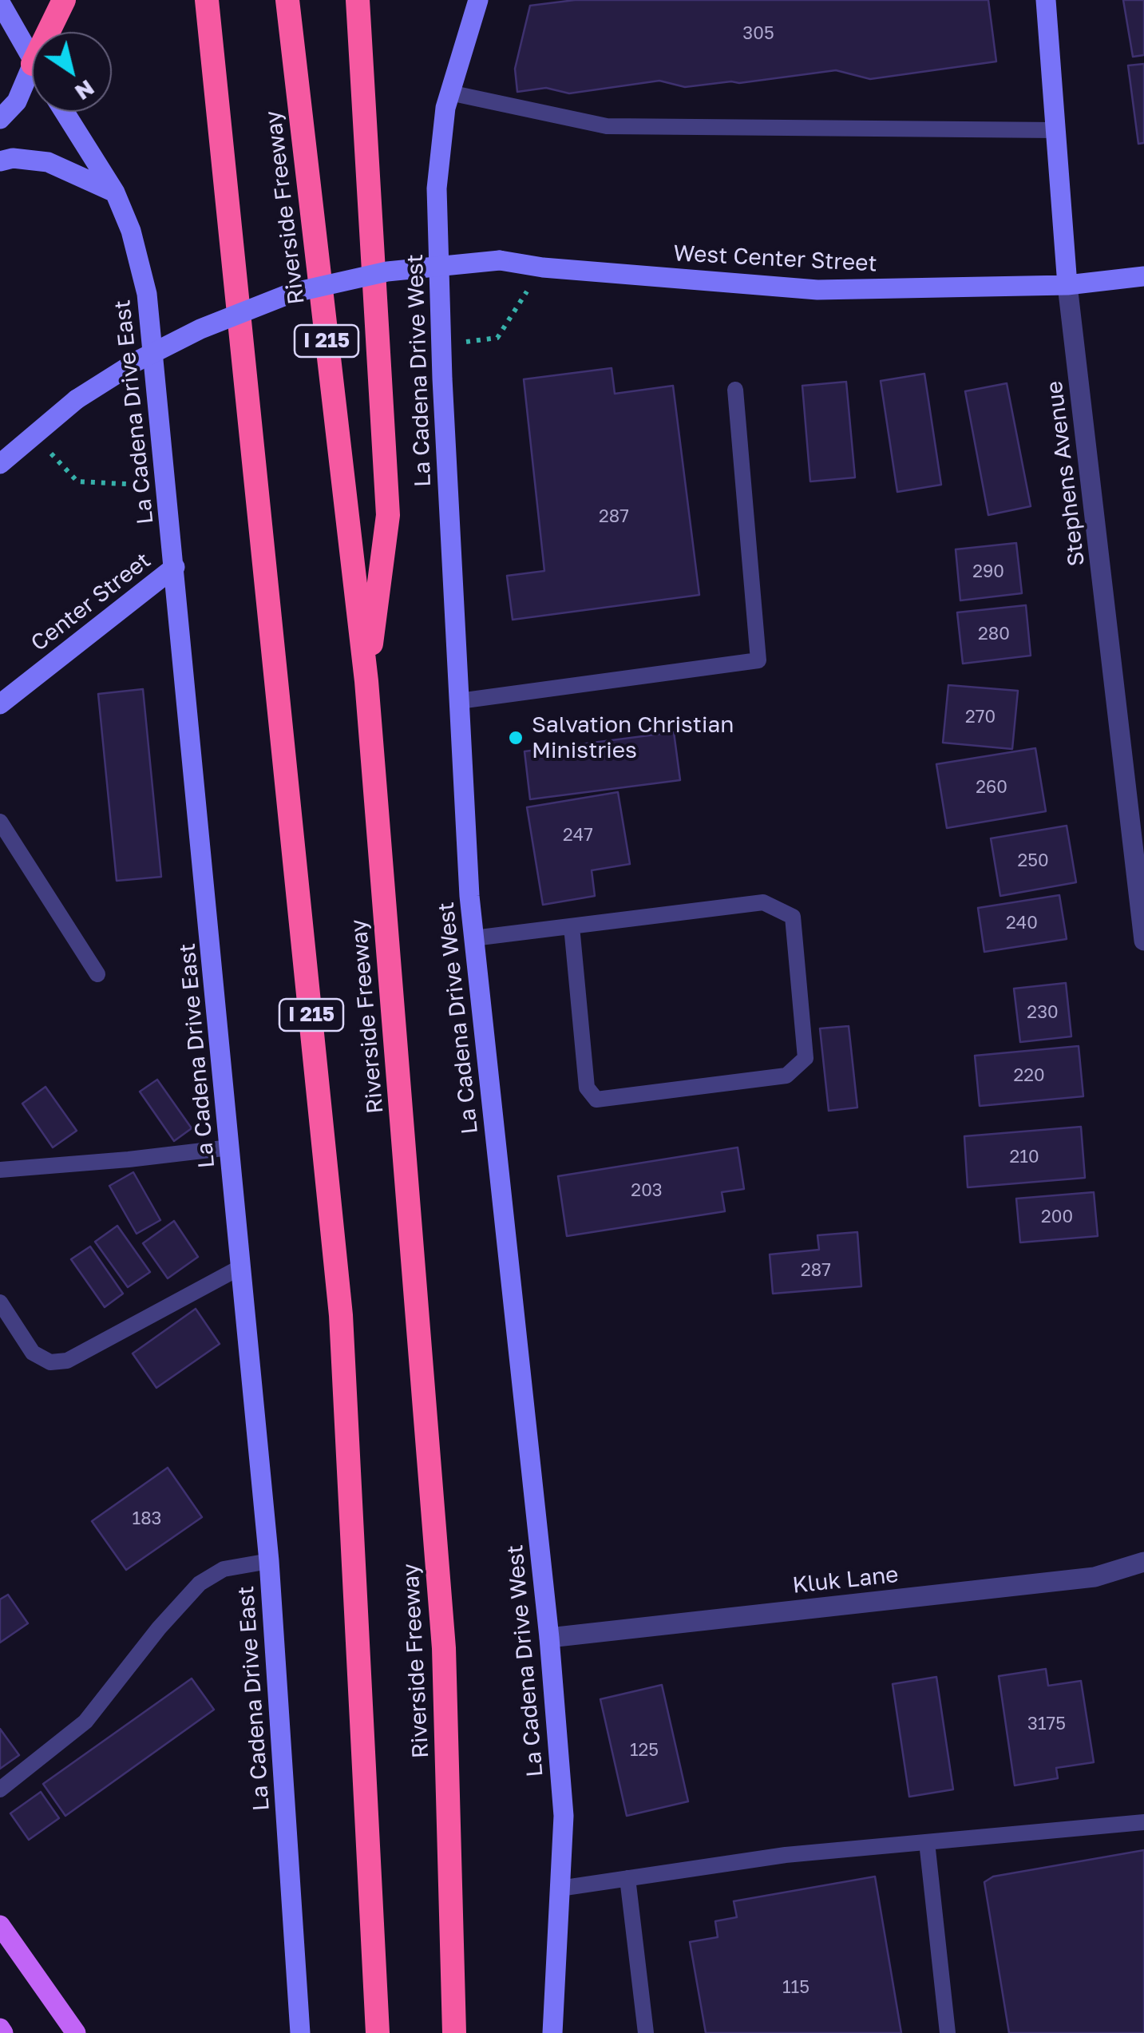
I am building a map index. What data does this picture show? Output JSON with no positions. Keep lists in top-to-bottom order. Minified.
{"streets":{"highway":["Riverside Freeway","I 215"],"main road":["West Center Street","La Cadena Drive West","La Cadena Drive East","Stephens Avenue","Center Street"],"street":["Kluk Lane"]},"crossings":[["West Center Street","Stephens Avenue"],["La Cadena Drive West","Kluk Lane"],["La Cadena Drive East","Center Street"]],"places":["Salvation Christian Ministries"],"house_numbers":["305","287","290","280","270","260","247","250","240","230","220","210","203","200","287","183","3175","125","115"],"north":"bottom right"}
